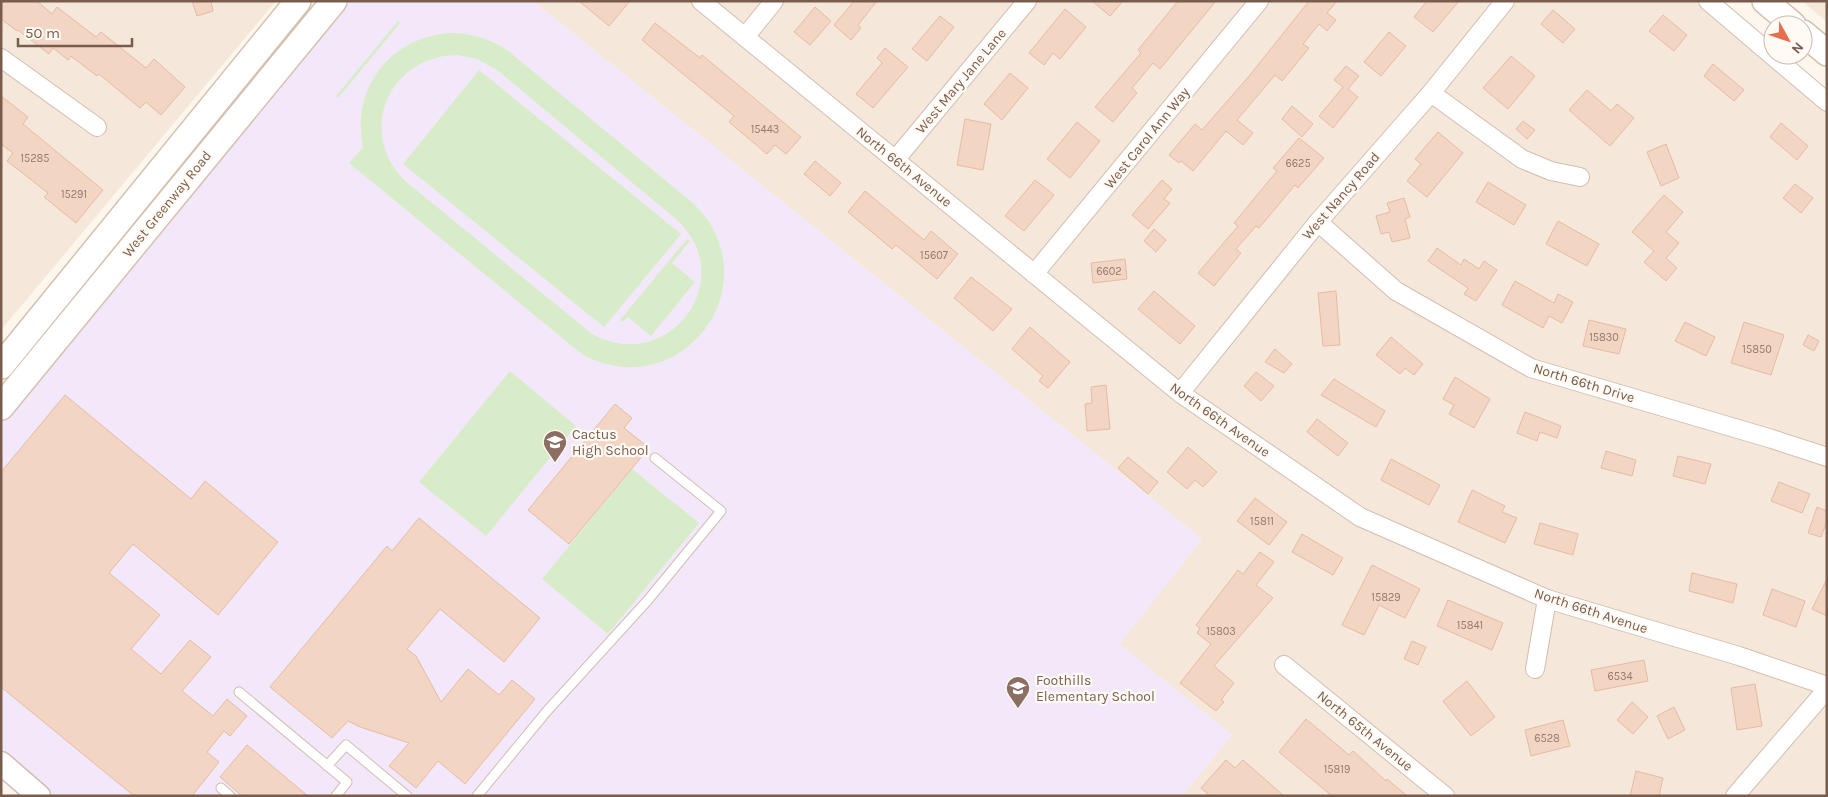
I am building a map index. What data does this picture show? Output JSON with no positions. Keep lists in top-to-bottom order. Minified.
{"streets":{"main road":["West Greenway Road"],"street":["West Mary Jane Lane","West Carol Ann Way","North 66th Avenue","West Nancy Road","North 66th Drive","North 65th Avenue"]},"crossings":[["West Mary Jane Lane","North 66th Avenue"],["West Carol Ann Way","North 66th Avenue"],["North 66th Avenue","West Nancy Road"],["West Nancy Road","North 66th Drive"]],"places":{"school or university":["Cactus High School","Foothills Elementary School"]},"house_numbers":["15443","15285","6625","15291","15607","6602","15830","15850","15811","15829","15841","15803","6534","6528","15819"],"scale_bar":"50 m","north":"bottom right"}
